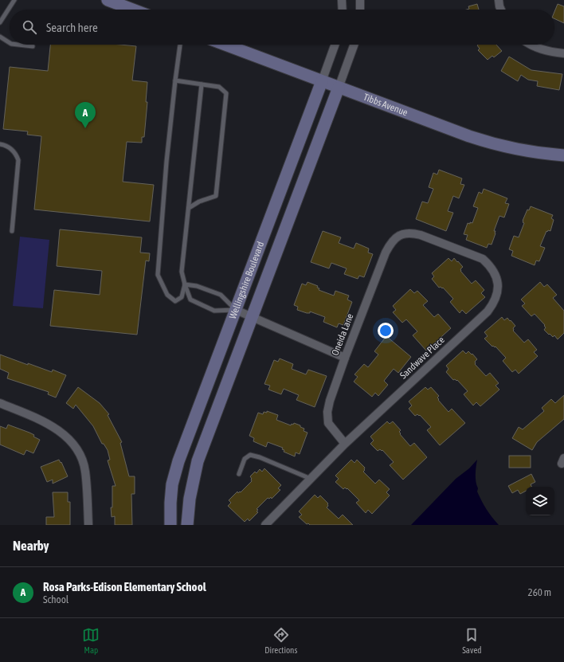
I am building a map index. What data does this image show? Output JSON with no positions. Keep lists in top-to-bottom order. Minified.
{"streets":{"street":["Tibbs Avenue","Wellingshire Boulevard","Oneida Lane","Sandwave Place"]},"crossings":[["Tibbs Avenue","Wellingshire Boulevard"],["Oneida Lane","Sandwave Place"]],"page":{"search":"Search here","pins":"A","heading":"Nearby","list":[{"mark":"A","name":"Rosa Parks-Edison Elementary School","note":"School","value":"260 m"}],"nav":["Map","Directions","Saved"]}}
